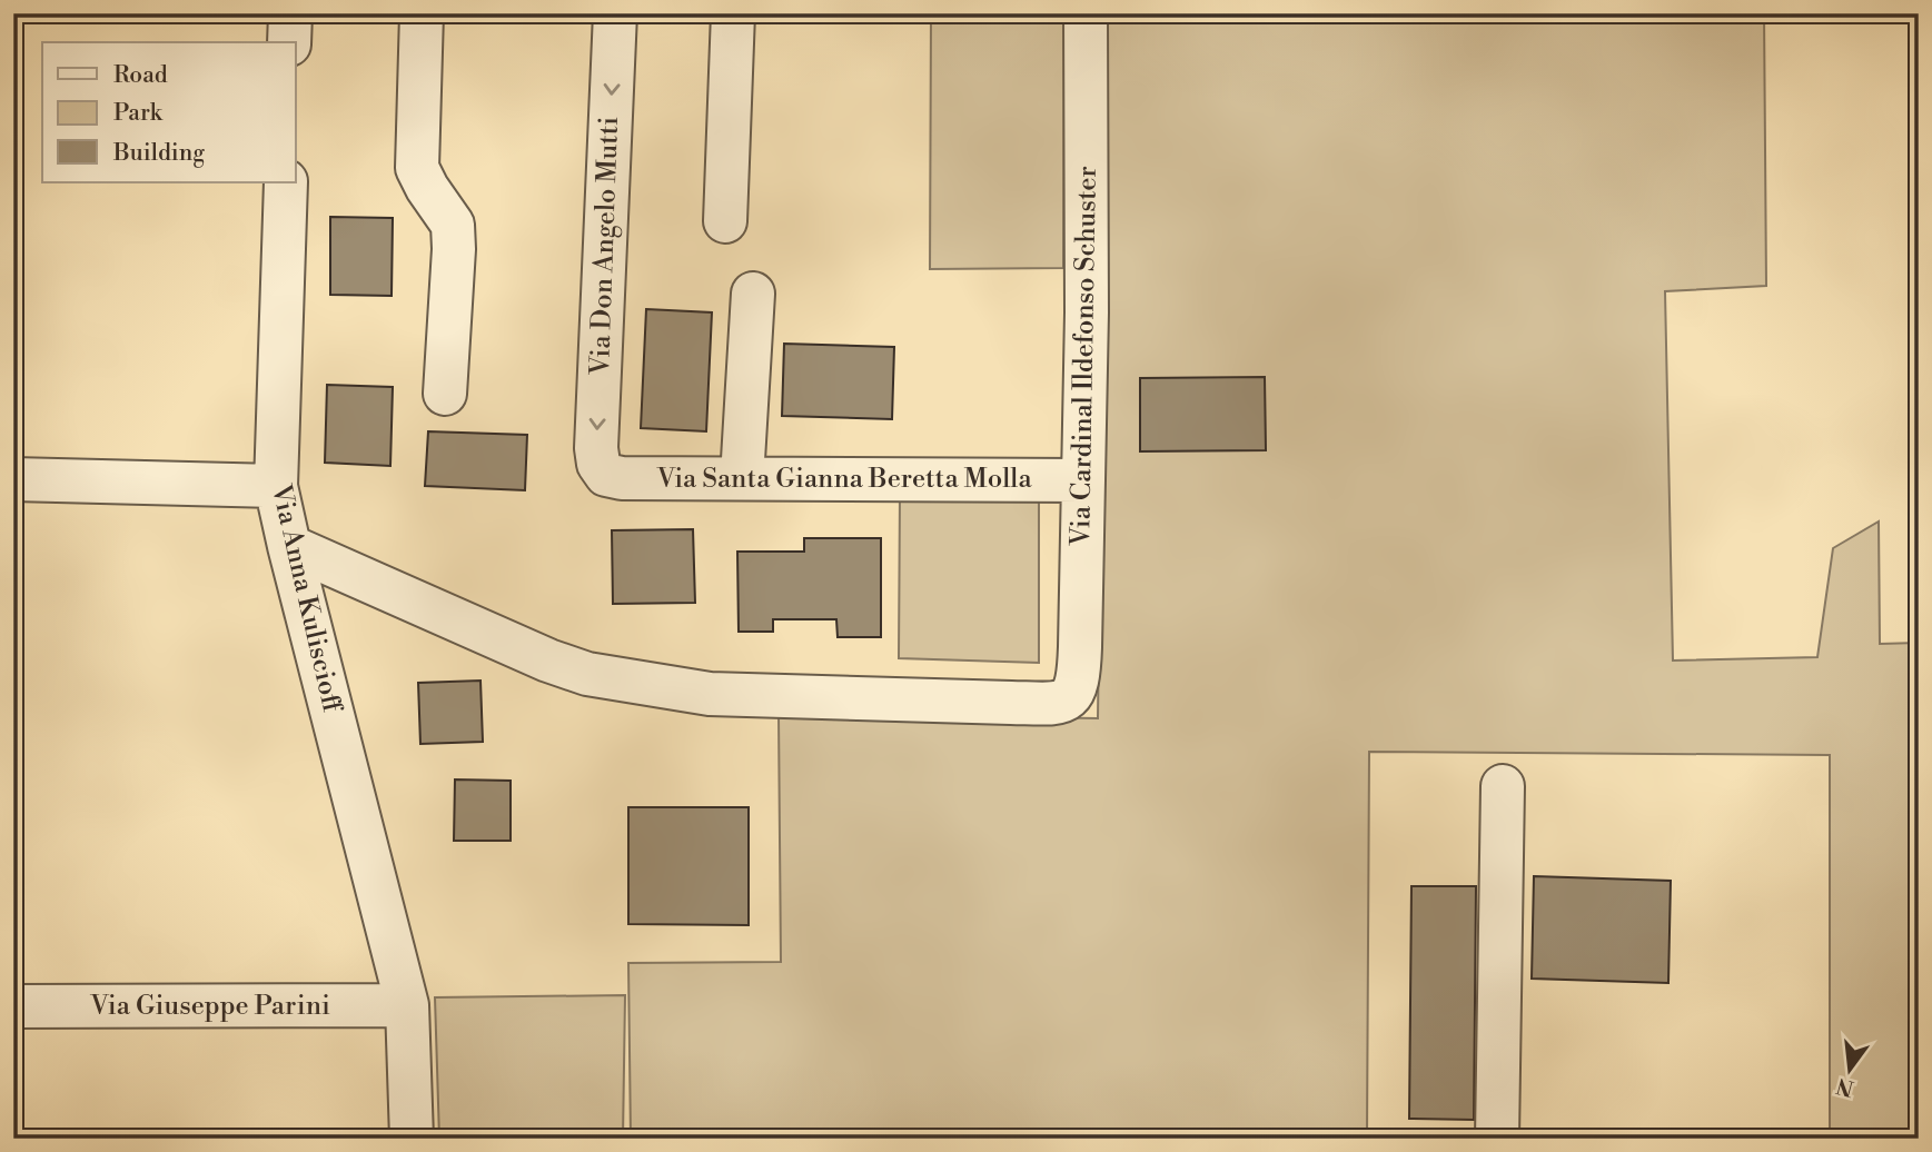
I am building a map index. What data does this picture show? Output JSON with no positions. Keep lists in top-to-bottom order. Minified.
{"streets":{"street":["Via Don Angelo Mutti","Via Cardinal Ildefonso Schuster","Via Santa Gianna Beretta Molla","Via Anna Kuliscioff","Via Giuseppe Parini"]},"crossings":[["Via Don Angelo Mutti","Via Santa Gianna Beretta Molla"],["Via Cardinal Ildefonso Schuster","Via Santa Gianna Beretta Molla"],["Via Cardinal Ildefonso Schuster","Via Anna Kuliscioff"],["Via Anna Kuliscioff","Via Giuseppe Parini"]],"legend":["Road","Park","Building"],"north":"bottom"}
